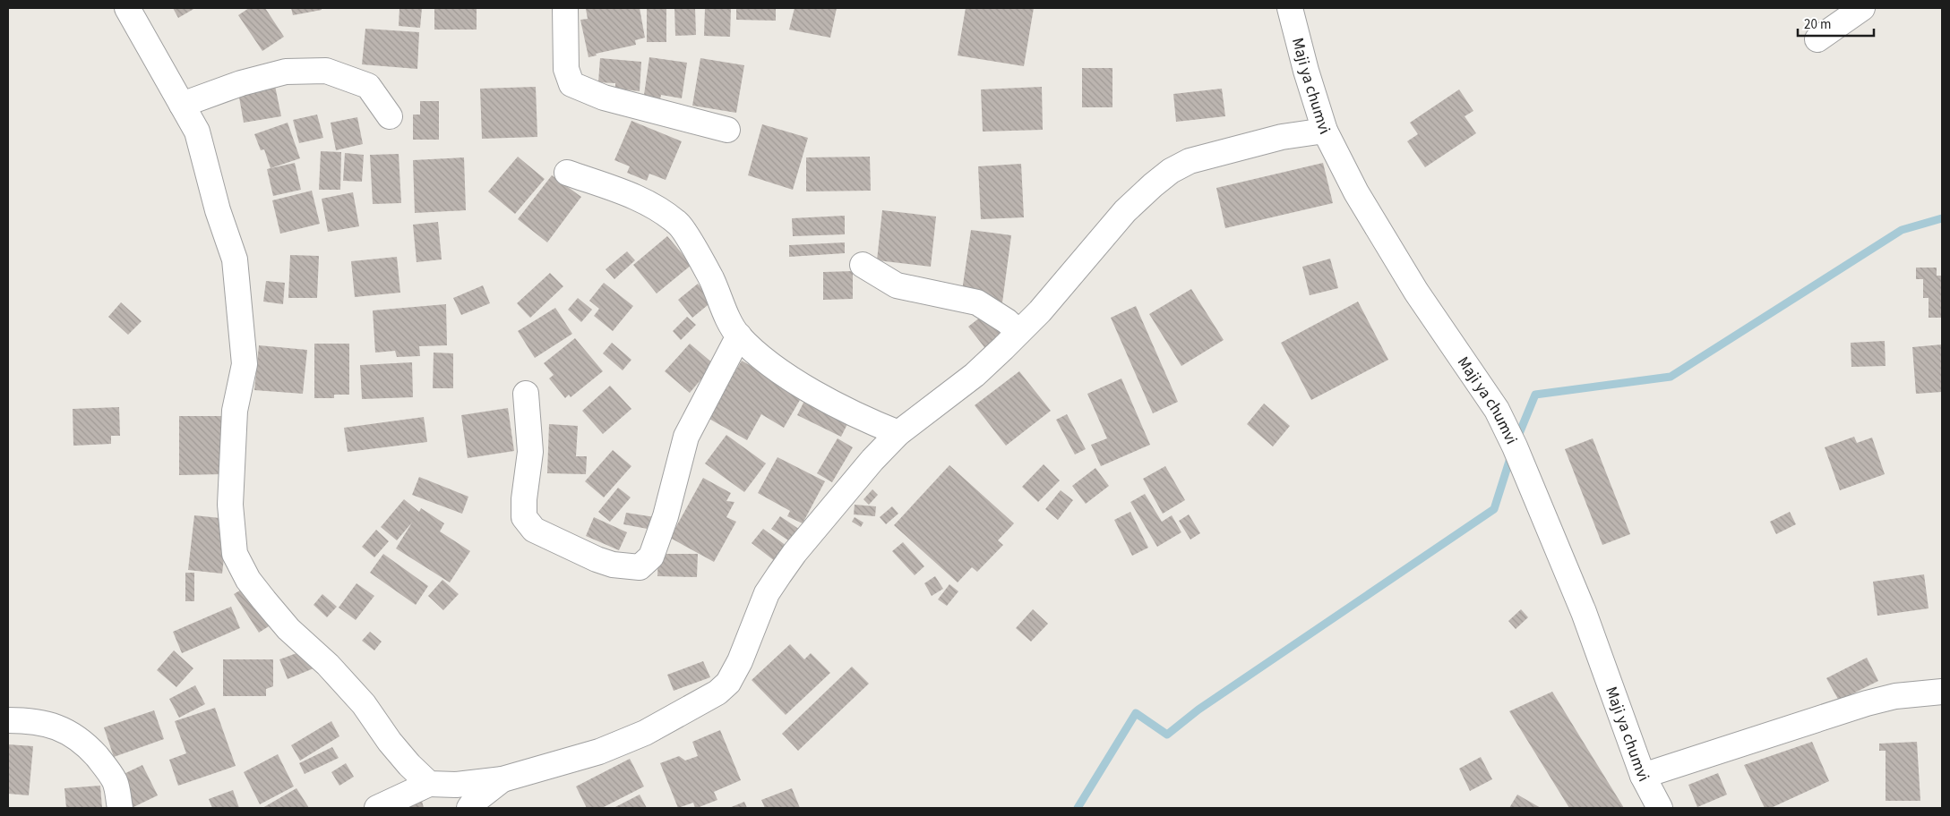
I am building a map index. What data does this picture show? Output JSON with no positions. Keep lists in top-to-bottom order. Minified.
{"streets":{"street":["Maji ya chumvi"]},"scale_bar":"20 m"}
